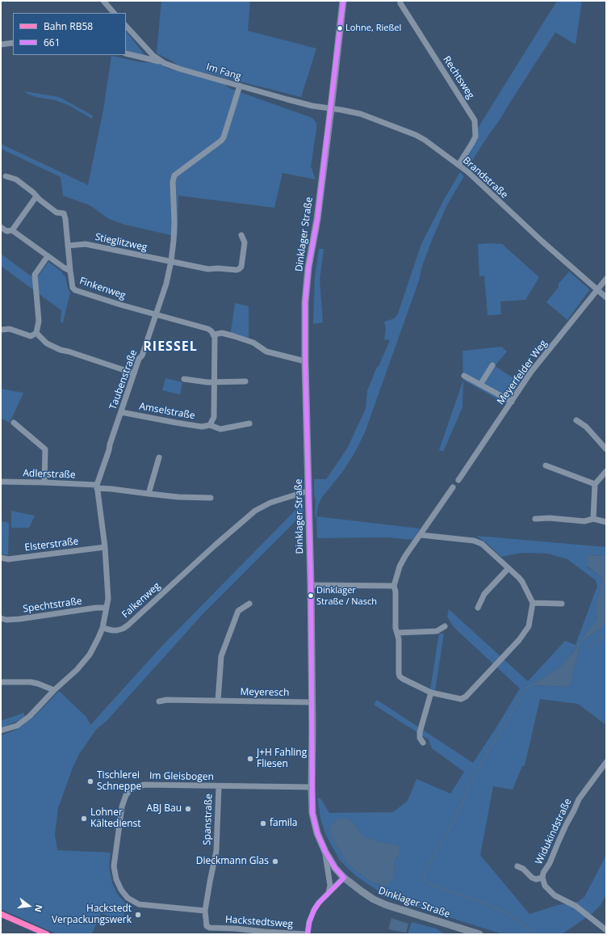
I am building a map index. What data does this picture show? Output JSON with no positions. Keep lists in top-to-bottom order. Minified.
{"streets":{"main road":["Dinklager Straße"],"street":["Im Fang","Rechtsweg","Brandstraße","Stieglitzweg","Finkenweg","Meyerfelder Weg","Taubenstraße","Amselstraße","Adlerstraße","Elsterstraße","Falkenweg","Spechtstraße","Meyeresch","Im Gleisbogen","Spanstraße","Widukindstraße","Hackstedtsweg"]},"crossings":[["Im Fang","Brandstraße"],["Im Fang","Dinklager Straße"],["Im Fang","Taubenstraße"],["Rechtsweg","Brandstraße"],["Brandstraße","Dinklager Straße"],["Brandstraße","Meyerfelder Weg"],["Dinklager Straße","Falkenweg"],["Dinklager Straße","Meyeresch"],["Dinklager Straße","Im Gleisbogen"],["Stieglitzweg","Taubenstraße"],["Finkenweg","Taubenstraße"],["Taubenstraße","Amselstraße"],["Taubenstraße","Adlerstraße"],["Taubenstraße","Elsterstraße"],["Taubenstraße","Falkenweg"],["Taubenstraße","Spechtstraße"],["Im Gleisbogen","Spanstraße"],["Spanstraße","Hackstedtsweg"]],"districts":["RIESSEL"],"places":["Lohne, Rießel","Dinklager Straße / Nasch","J+H Fahling Fliesen","Tischlerei Schneppe","ABJ Bau","Lohner Kältedienst","famila","Dieckmann Glas","Hackstedt Verpackungswerk"],"lines":["transit line 661","rail line RB58"],"legend":["Bahn RB58","661"],"north":"right"}
